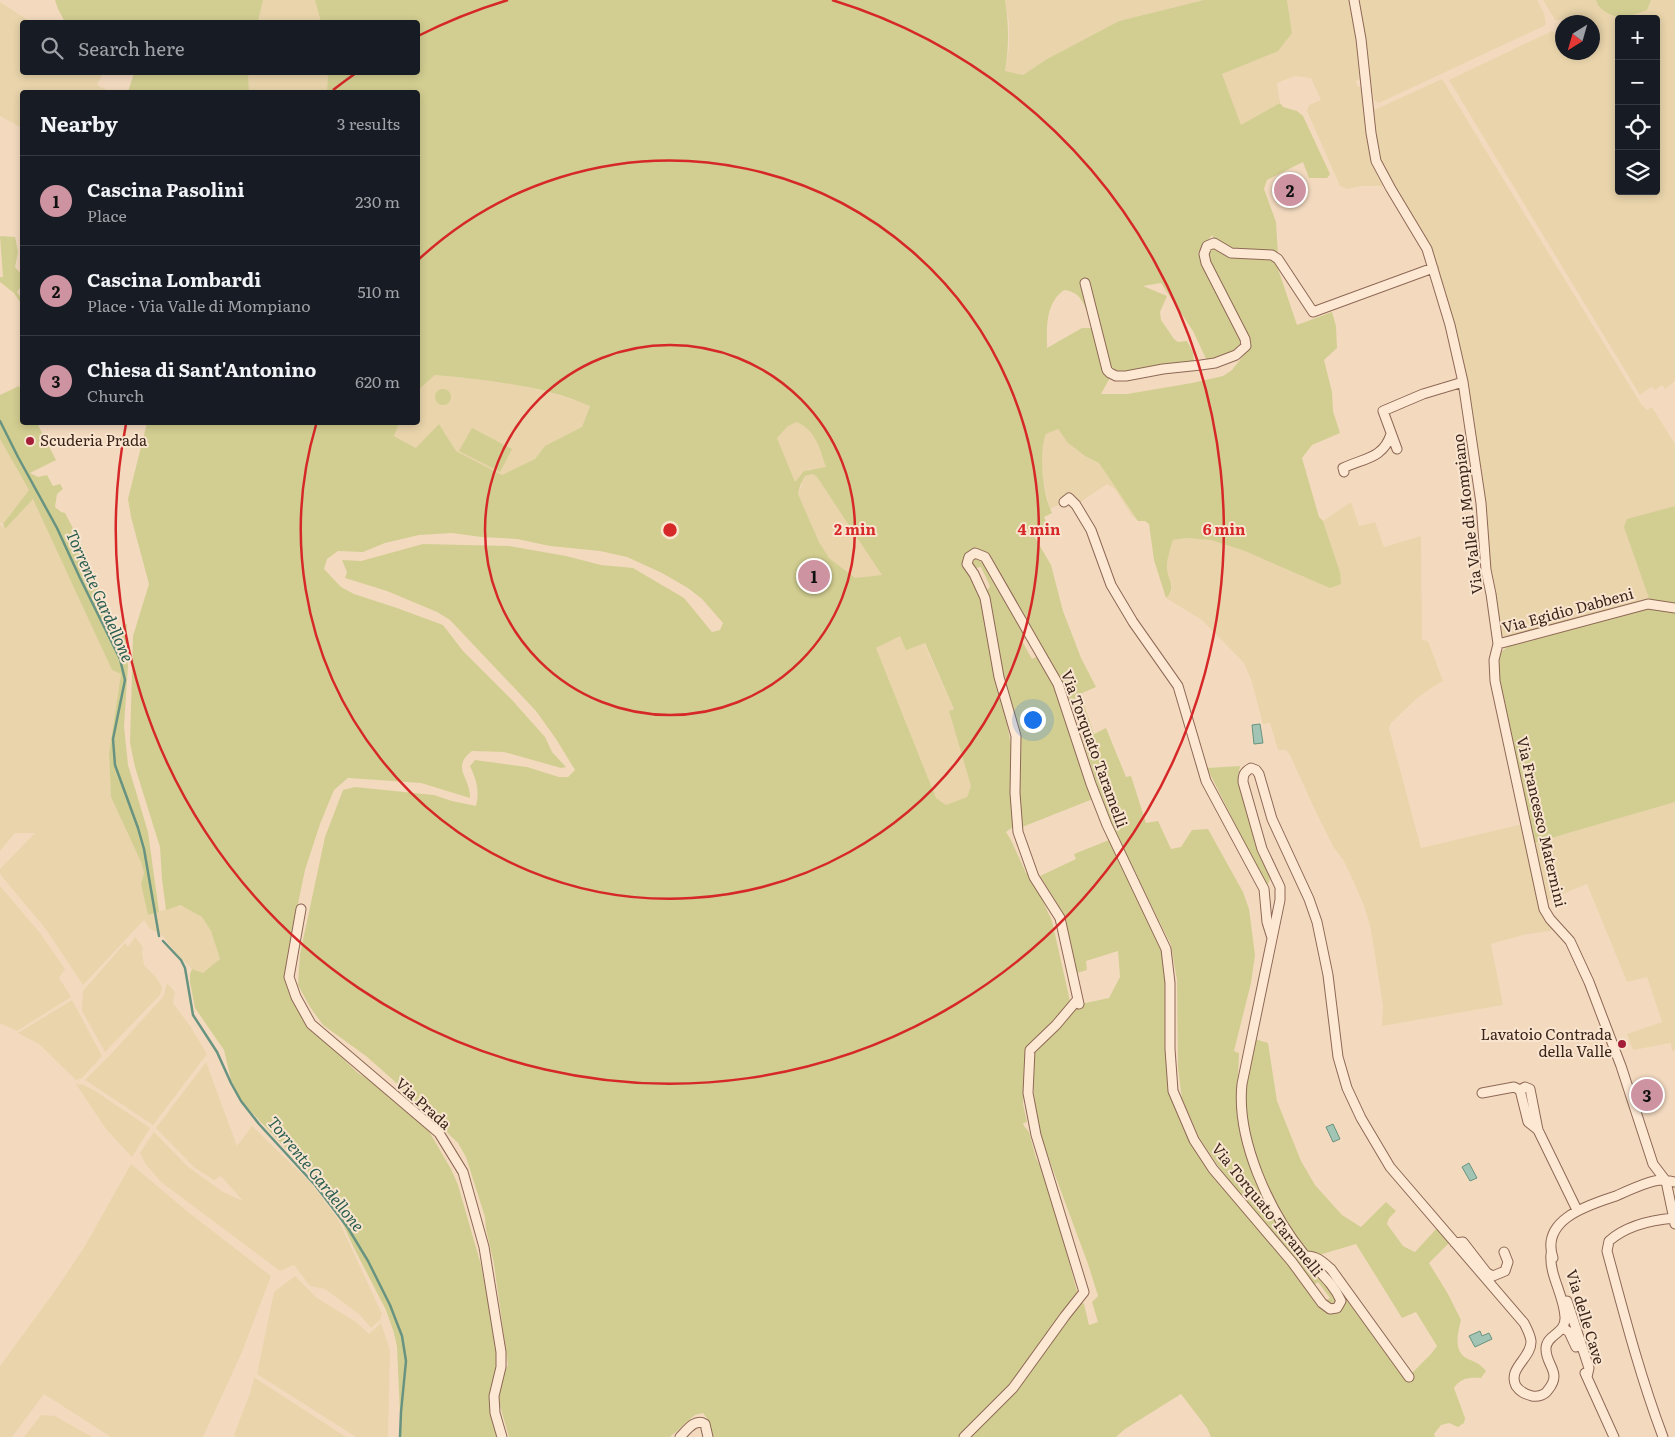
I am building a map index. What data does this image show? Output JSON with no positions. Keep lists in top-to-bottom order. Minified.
{"streets":{"street":["Via Valle di Mompiano","Via Egidio Dabbeni","Via Torquato Taramelli","Via Francesco Maternini","Via Prada","Via delle Cave"]},"crossings":[["Via Valle di Mompiano","Via Egidio Dabbeni"],["Via Valle di Mompiano","Via Francesco Maternini"],["Via Egidio Dabbeni","Via Francesco Maternini"],["Via Francesco Maternini","Via delle Cave"]],"water":["Torrente Gardellone"],"places":["Scuderia Prada","Lavatoio Contrada della Valle"],"north":"bottom left","page":{"map_buttons":["+","−"],"search":"Search here","heading":["Nearby","3 results"],"list":[{"mark":"1","name":"Cascina Pasolini","note":"Place","value":"230 m"},{"mark":"2","name":"Cascina Lombardi","note":"Place · Via Valle di Mompiano","value":"510 m"},{"mark":"3","name":"Chiesa di Sant'Antonino","note":"Church","value":"620 m"}],"pins":["2","1","3"]},"rings":["2 min","4 min","6 min"]}
